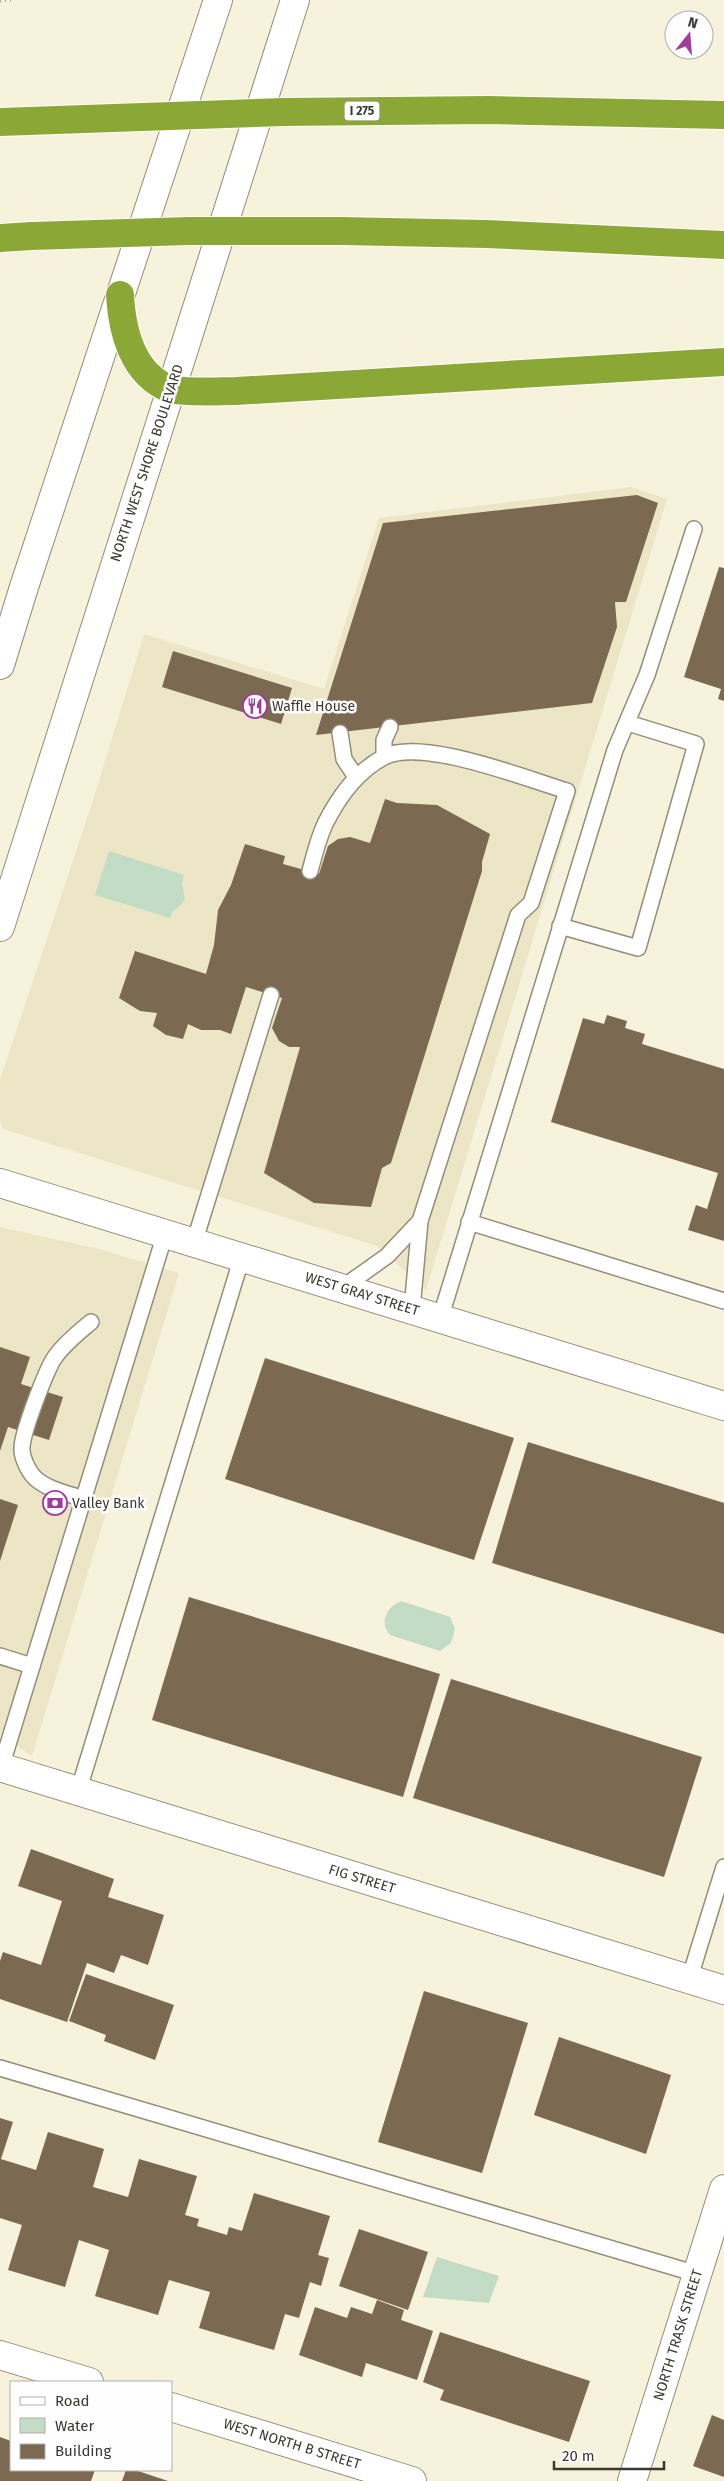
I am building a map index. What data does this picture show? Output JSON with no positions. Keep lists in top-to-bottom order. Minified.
{"streets":{"highway":["I 275"],"street":["NORTH WEST SHORE BOULEVARD","WEST GRAY STREET","FIG STREET","NORTH TRASK STREET","WEST NORTH B STREET"]},"places":{"restaurant":["Waffle House"],"bank":["Valley Bank"]},"legend":["Road","Water","Building"],"scale_bar":"20 m","north":"top"}
